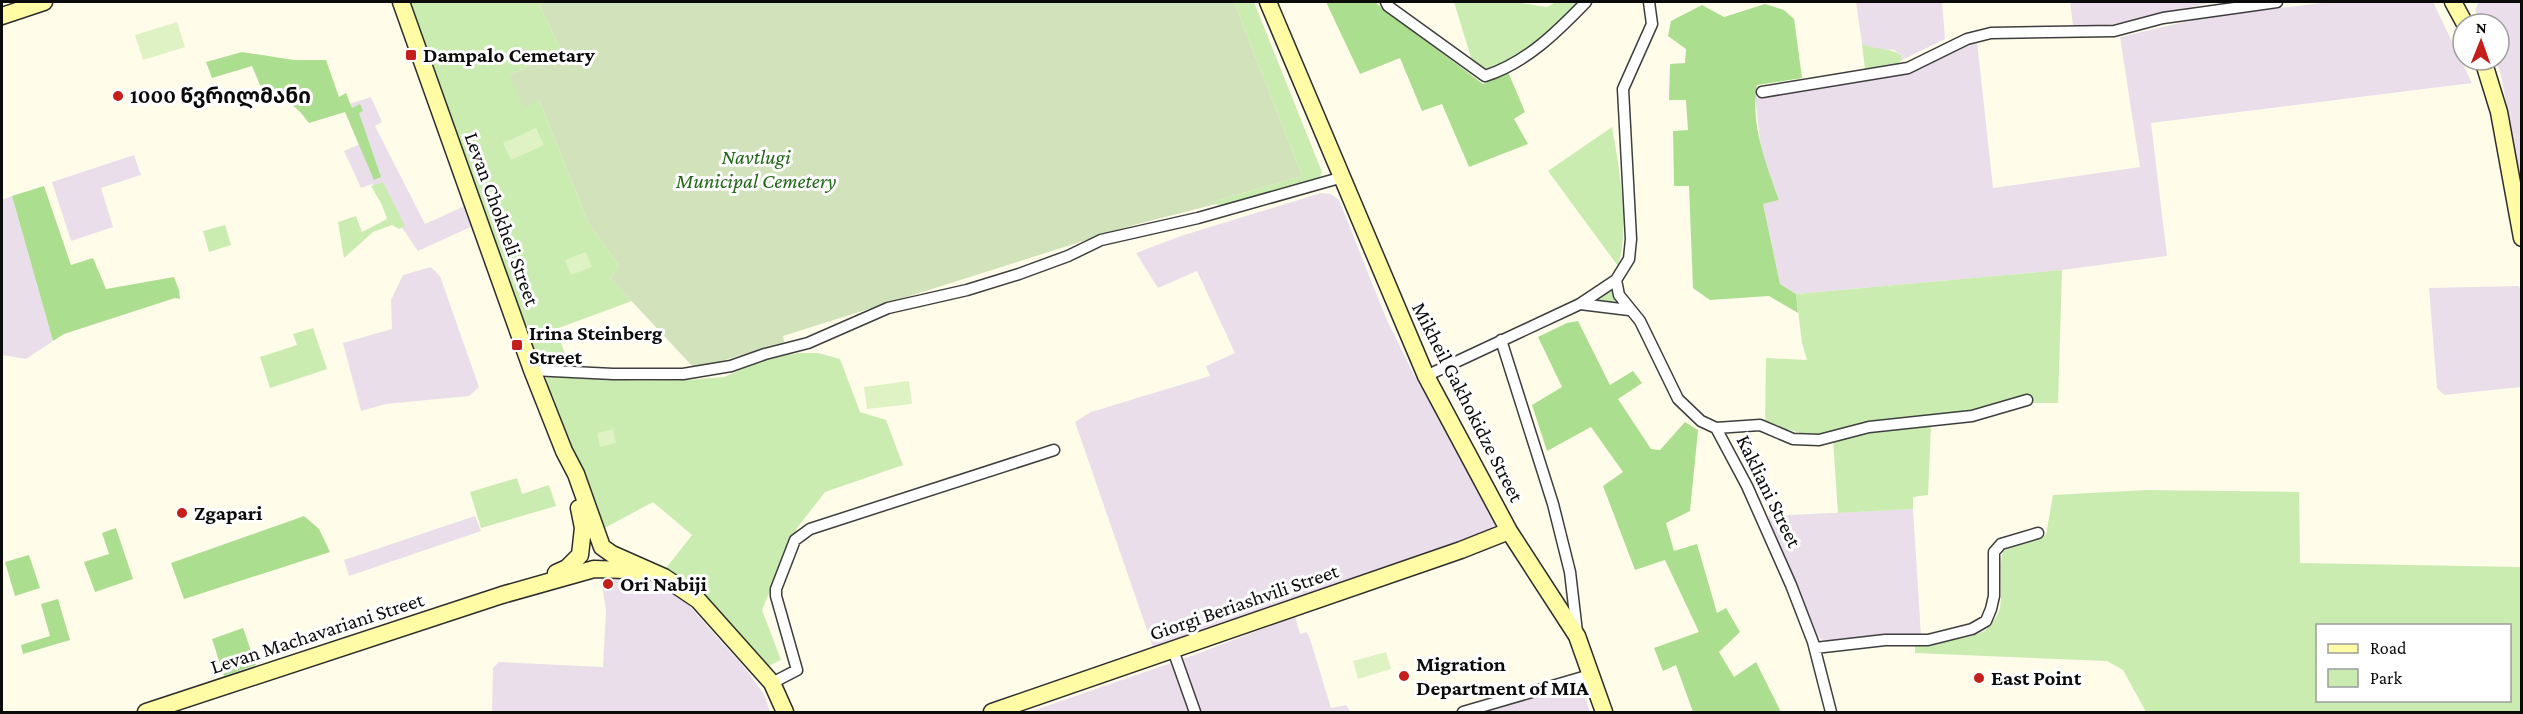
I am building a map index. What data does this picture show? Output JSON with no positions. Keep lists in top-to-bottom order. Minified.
{"streets":{"street":["Levan Chokheli Street","Mikheil Gakhokidze Street","Kakliani Street","Giorgi Beriashvili Street","Levan Machavariani Street"]},"crossings":[["Levan Chokheli Street","Levan Machavariani Street"],["Mikheil Gakhokidze Street","Giorgi Beriashvili Street"]],"parks":["Navtlugi Municipal Cemetery"],"places":{"transit":["Dampalo Cemetary","Irina Steinberg Street"],"other":["1000 წვრილმანი","Zgapari","Ori Nabiji","Migration Department of MIA","East Point"]},"legend":["Road","Park"],"north":"top"}
